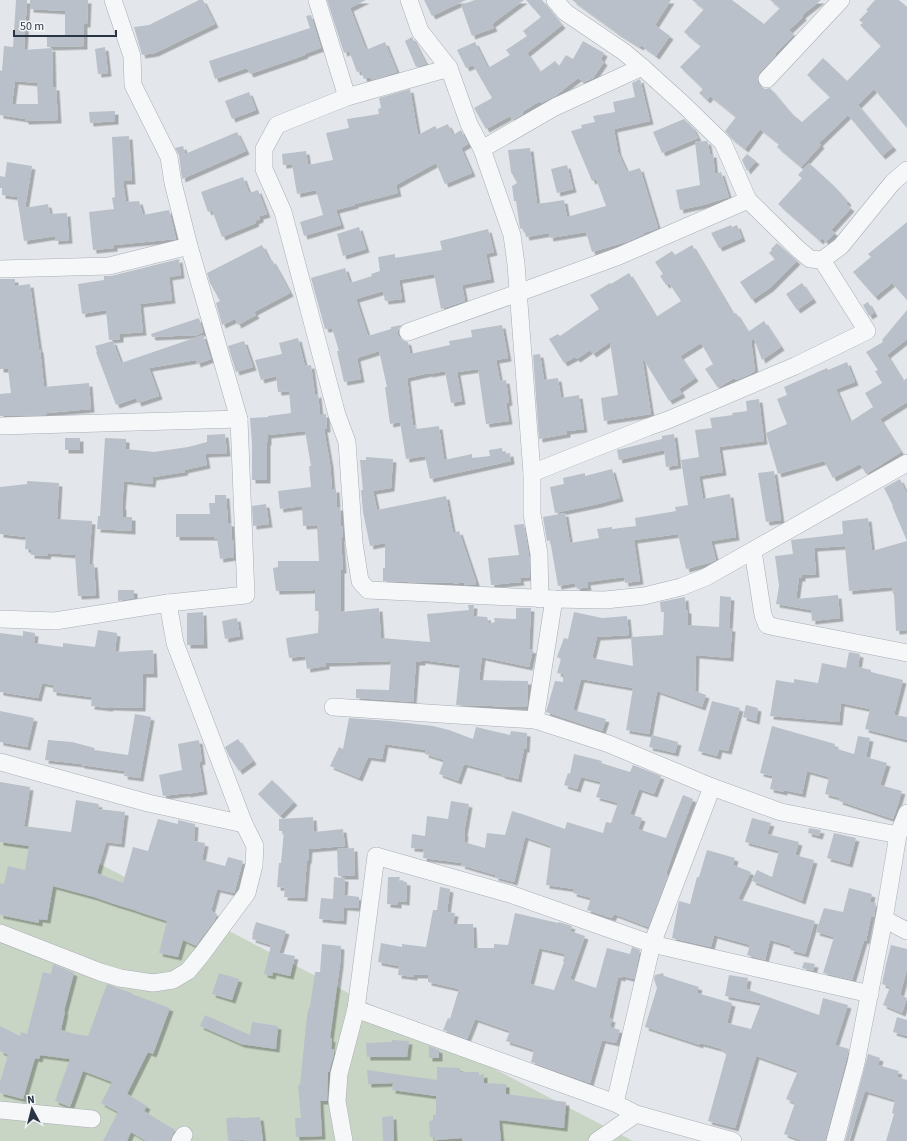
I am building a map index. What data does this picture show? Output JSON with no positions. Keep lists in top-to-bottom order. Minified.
{"scale_bar":"50 m","north":"top"}
